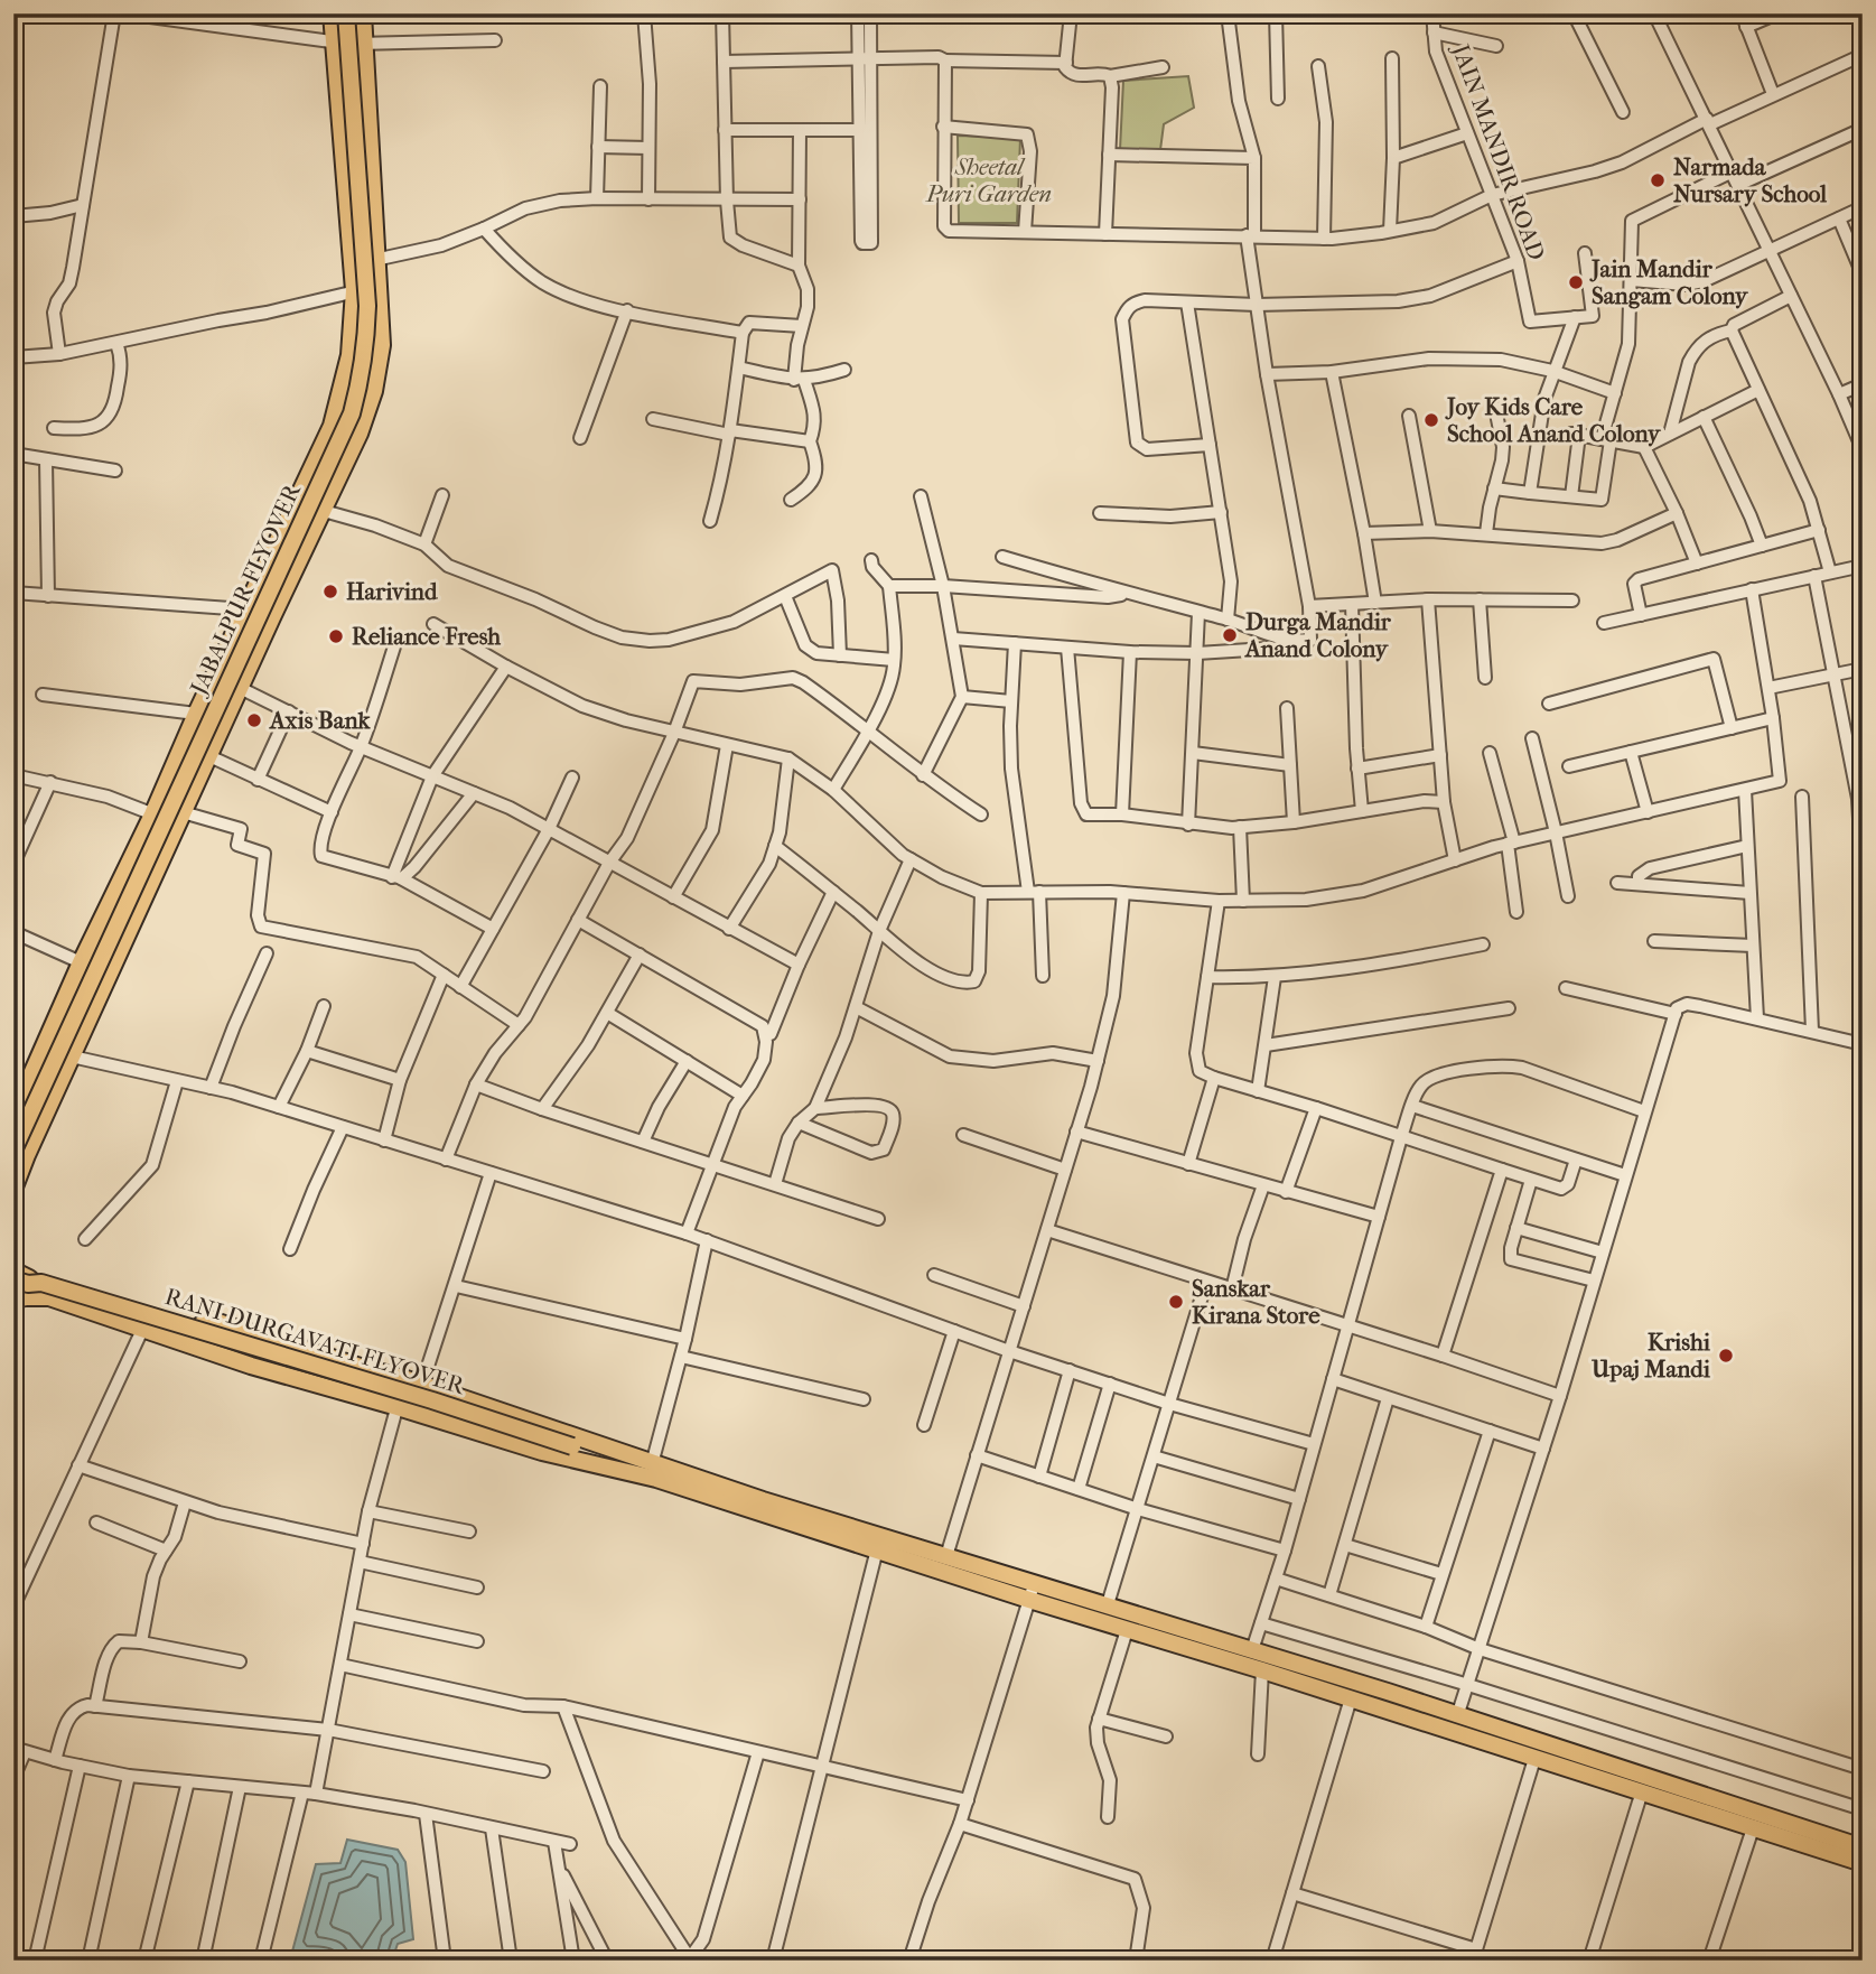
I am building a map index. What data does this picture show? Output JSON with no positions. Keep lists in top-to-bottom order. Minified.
{"streets":{"main road":["JABALPUR FLYOVER","RANI DURGAVATI FLYOVER"],"street":["JAIN MANDIR ROAD"]},"parks":["Sheetal Puri Garden"],"places":["Narmada Nursary School","Jain Mandir Sangam Colony","Joy Kids Care School Anand Colony","Harivind","Durga Mandir Anand Colony","Reliance Fresh","Axis Bank","Sanskar Kirana Store","Krishi Upaj Mandi"]}
